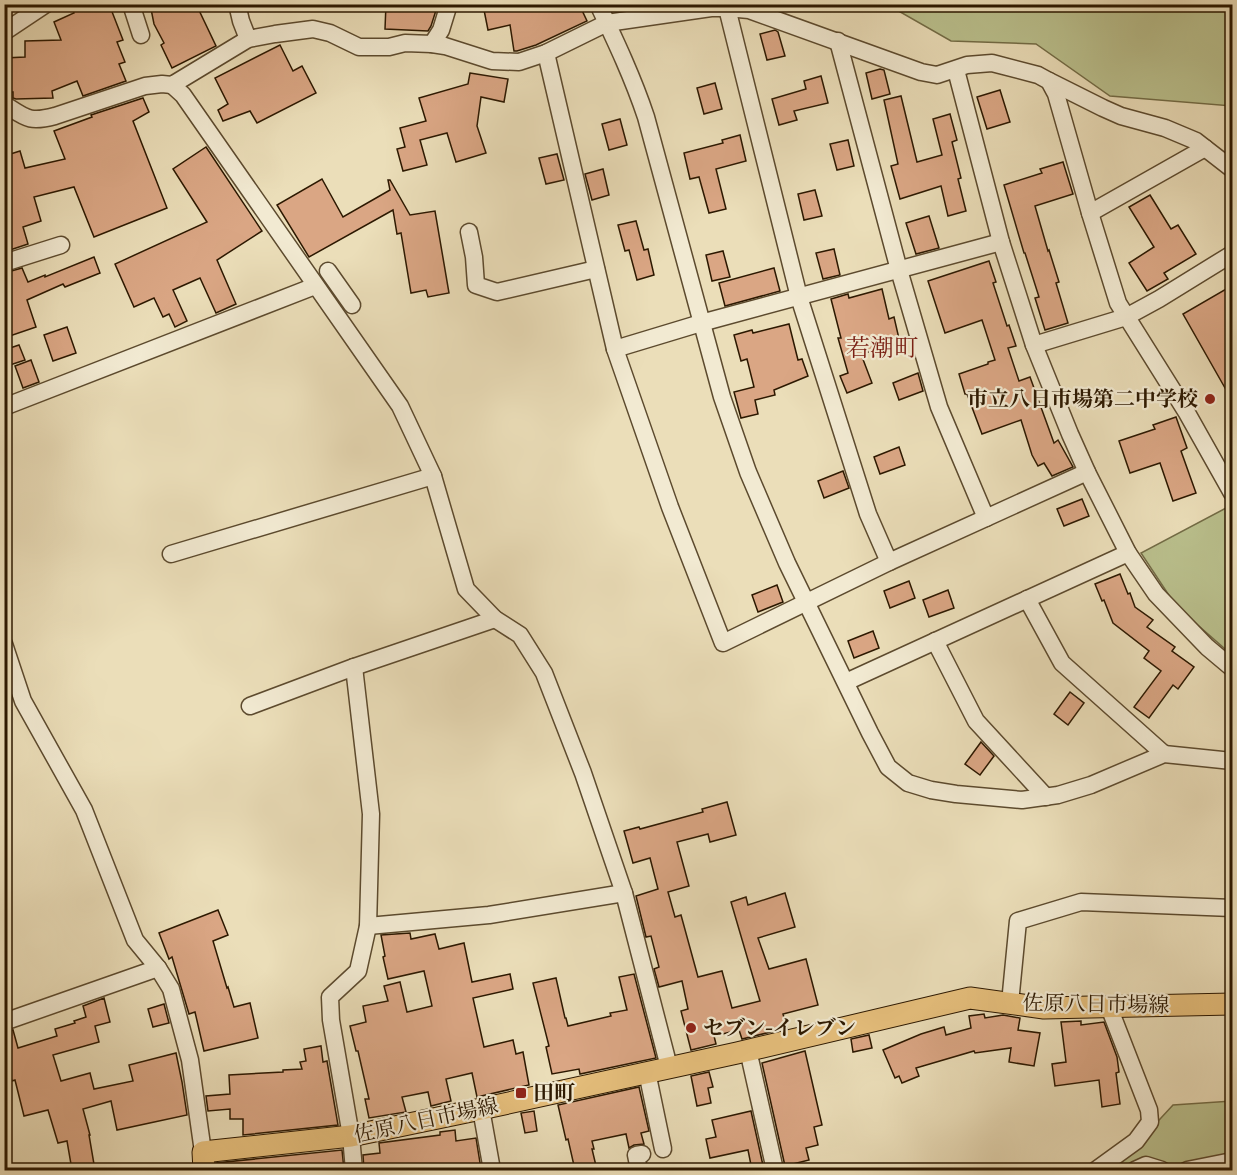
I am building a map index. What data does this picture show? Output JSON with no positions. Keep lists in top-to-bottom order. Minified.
{"streets":{"main road":["佐原八日市場線"]},"districts":["若潮町"],"places":{"other":["市立八日市場第二中学校","セブン-イレブン"],"transit":["田町"]}}
